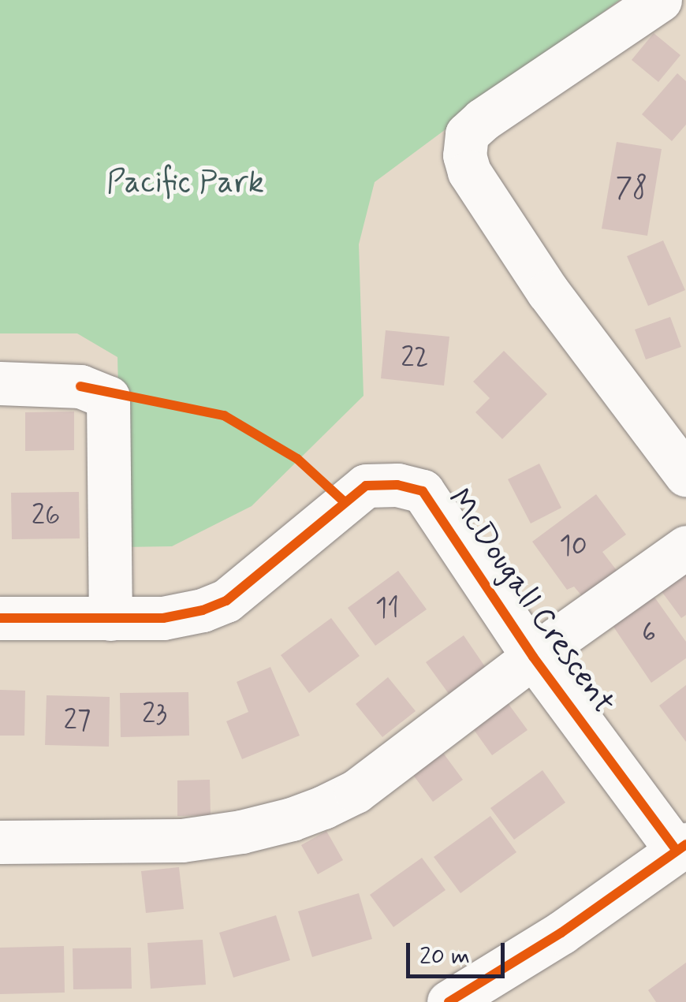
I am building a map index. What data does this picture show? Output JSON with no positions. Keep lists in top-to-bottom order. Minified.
{"streets":{"street":["McDougall Crescent"]},"parks":["Pacific Park"],"house_numbers":["78","22","26","10","11","6","23","27"],"scale_bar":"20 m"}
